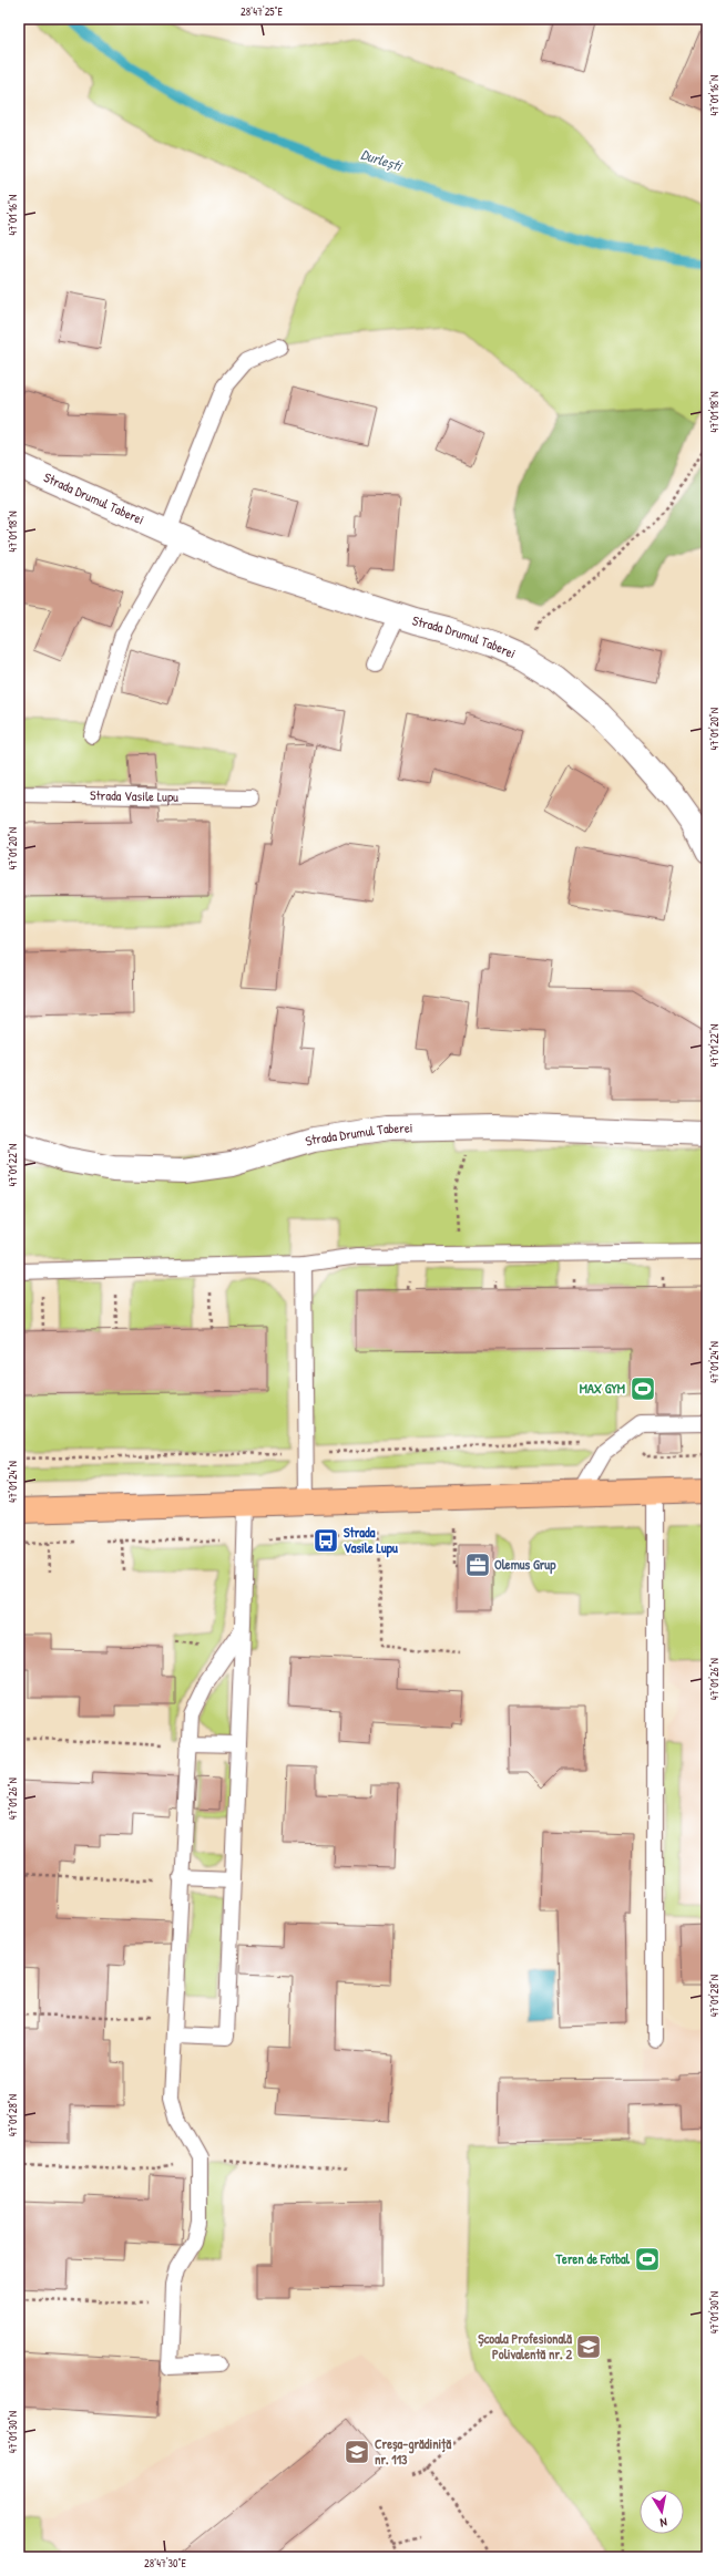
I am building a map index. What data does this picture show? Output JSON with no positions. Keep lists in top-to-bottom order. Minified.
{"streets":{"street":["Strada Drumul Taberei"],"lane":["Strada Vasile Lupu"]},"water":["Durlești"],"places":{"sports":["MAX GYM","Teren de Fotbal"],"bus stop":["Strada Vasile Lupu"],"office":["Olemus Grup"],"school or university":["Școala Profesională Polivalentă nr. 2","Creșa-grădiniță nr. 113"]},"north":"bottom","coordinates":["28°47'25\"E","47°01'16\"N","47°01'18\"N","47°01'20\"N","47°01'22\"N","47°01'24\"N","47°01'26\"N","47°01'28\"N","47°01'30\"N","28°47'30\"E"]}
